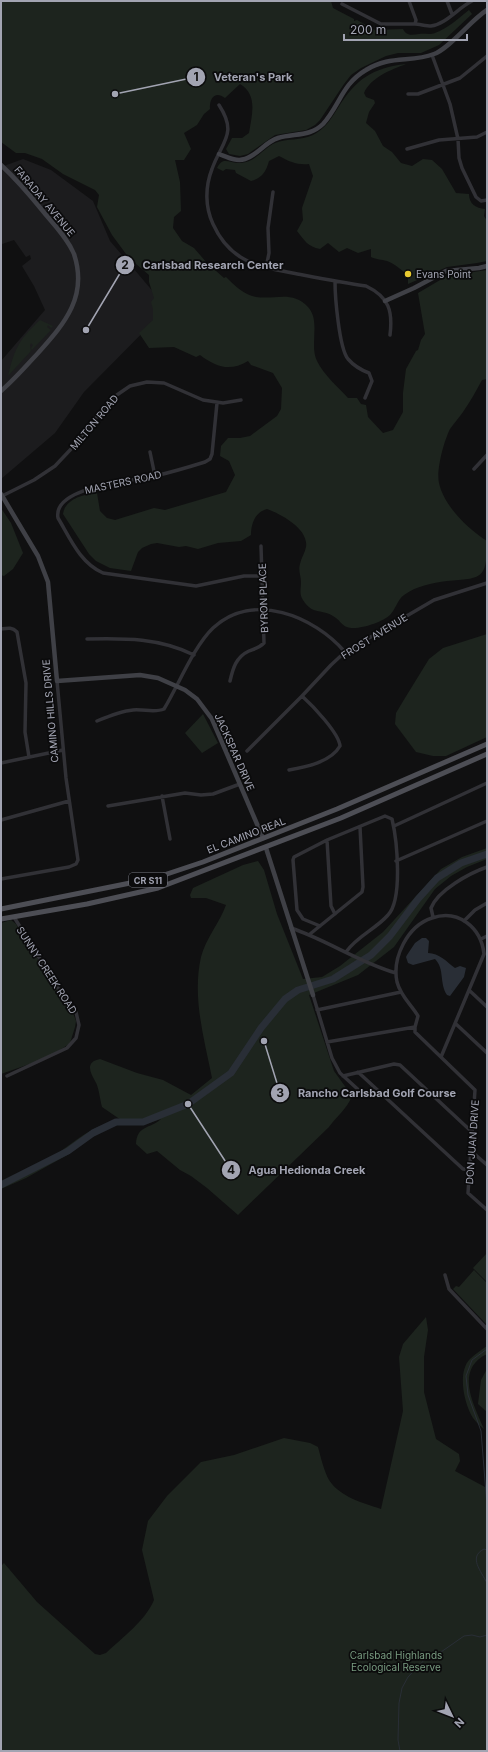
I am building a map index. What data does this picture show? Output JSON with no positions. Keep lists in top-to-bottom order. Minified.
{"streets":{"main road":["EL CAMINO REAL","CR S11"],"street":["FARADAY AVENUE","MILTON ROAD","MASTERS ROAD","BYRON PLACE","FROST AVENUE","CAMINO HILLS DRIVE","JACKSPAR DRIVE","SUNNY CREEK ROAD","DON JUAN DRIVE"]},"crossings":[["MILTON ROAD","MASTERS ROAD"],["MILTON ROAD","CAMINO HILLS DRIVE"],["MASTERS ROAD","BYRON PLACE"],["CAMINO HILLS DRIVE","JACKSPAR DRIVE"],["JACKSPAR DRIVE","EL CAMINO REAL"],["EL CAMINO REAL","SUNNY CREEK ROAD"]],"parks":["Carlsbad Highlands Ecological Reserve"],"places":["Veteran's Park","Evans Point","Carlsbad Research Center","Rancho Carlsbad Golf Course","Agua Hedionda Creek"],"scale_bar":"200 m","north":"bottom right"}
